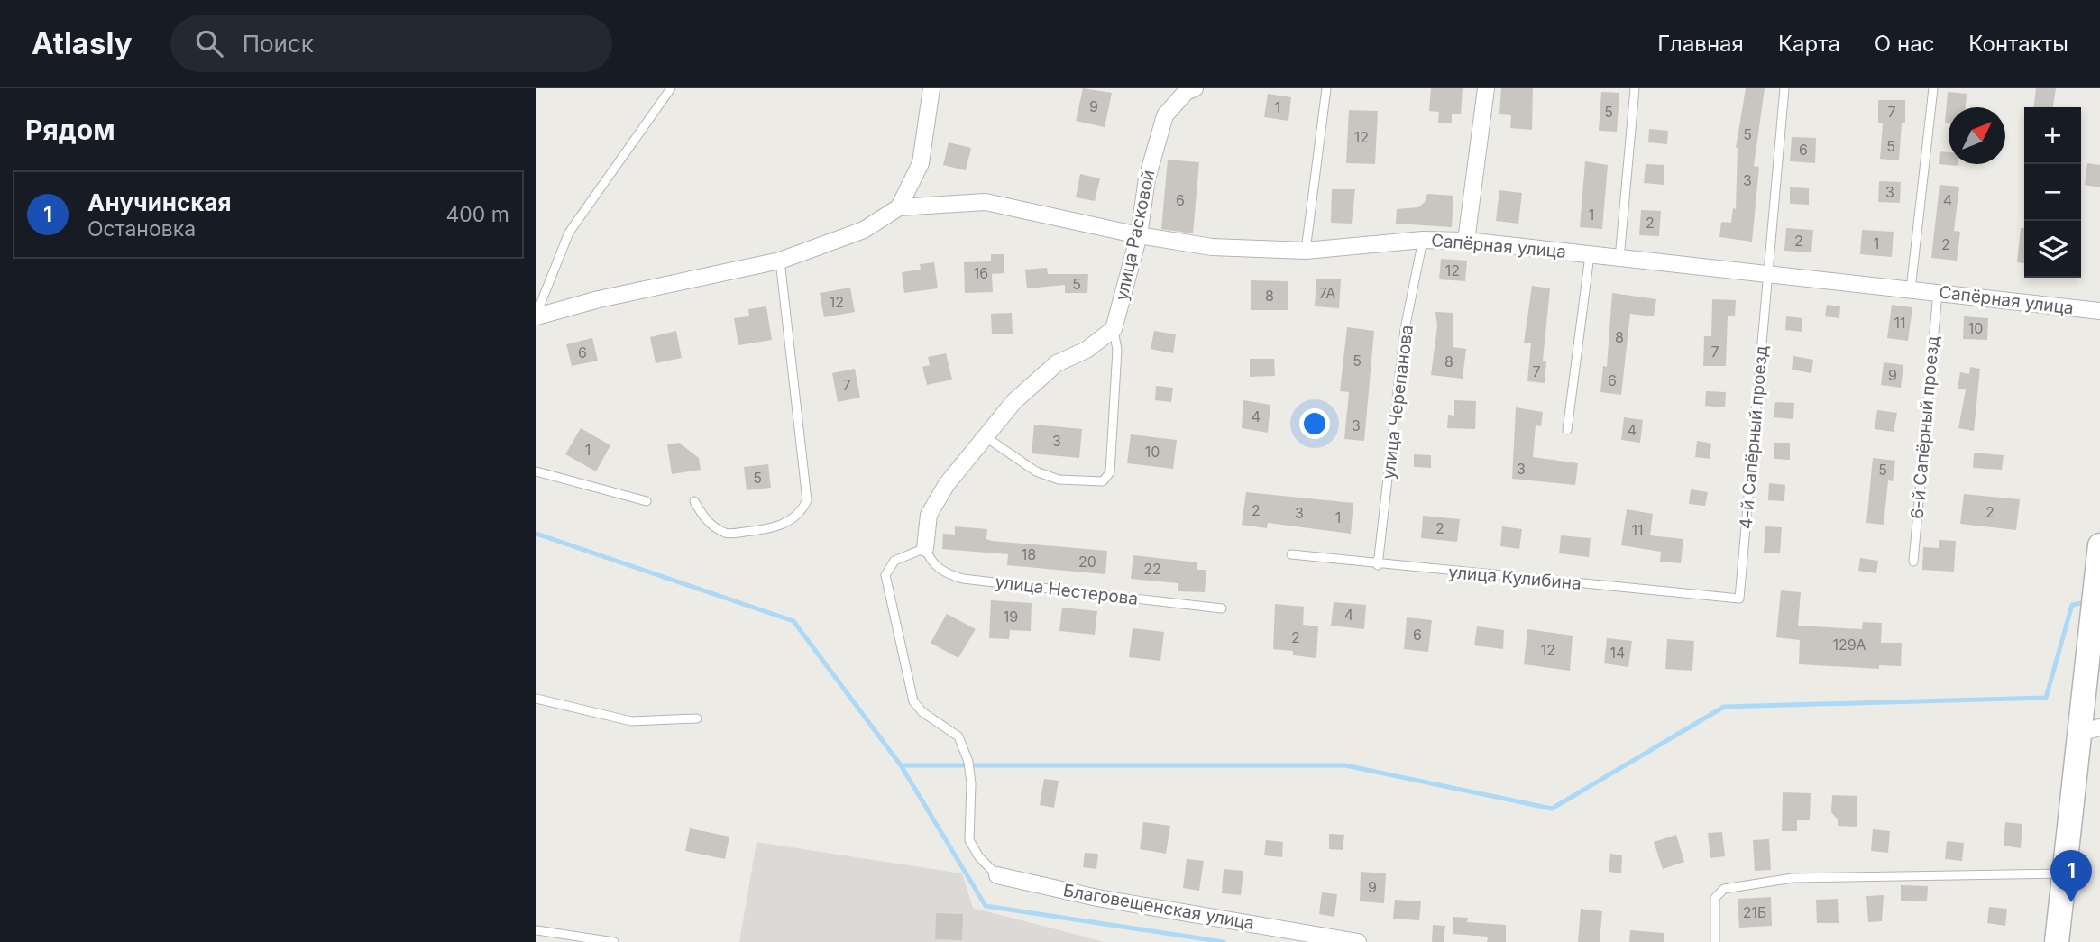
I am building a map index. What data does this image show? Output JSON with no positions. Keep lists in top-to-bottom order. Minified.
{"streets":{"street":["улица Расковой","Сапёрная улица","Благовещенская улица"],"lane":["улица Черепанова","6-й Сапёрный проезд","4-й Сапёрный проезд","улица Кулибина","улица Нестерова"]},"crossings":[["улица Расковой","Сапёрная улица"],["Сапёрная улица","улица Черепанова"],["Сапёрная улица","6-й Сапёрный проезд"],["Сапёрная улица","4-й Сапёрный проезд"],["улица Черепанова","улица Кулибина"],["4-й Сапёрный проезд","улица Кулибина"]],"house_numbers":["9","1","5","7","5","12","5","6","3","3","6","4","1","2","2","1","2","12","16","5","7А","8","12","11","10","8","7","6","5","8","7","9","6","7","4","3","4","3","1","10","3","5","5","2","2","3","1","2","11","18","20","22","4","19","6","2","129А","12","14","9","21Б"],"north":"top right","page":{"header":"Atlasly","search":"Поиск","nav":["Главная","Карта","О нас","Контакты"],"heading":"Рядом","map_buttons":["+","−"],"list":[{"mark":"1","name":"Анучинская","note":"Остановка","value":"400 m"}],"pins":"1"}}
